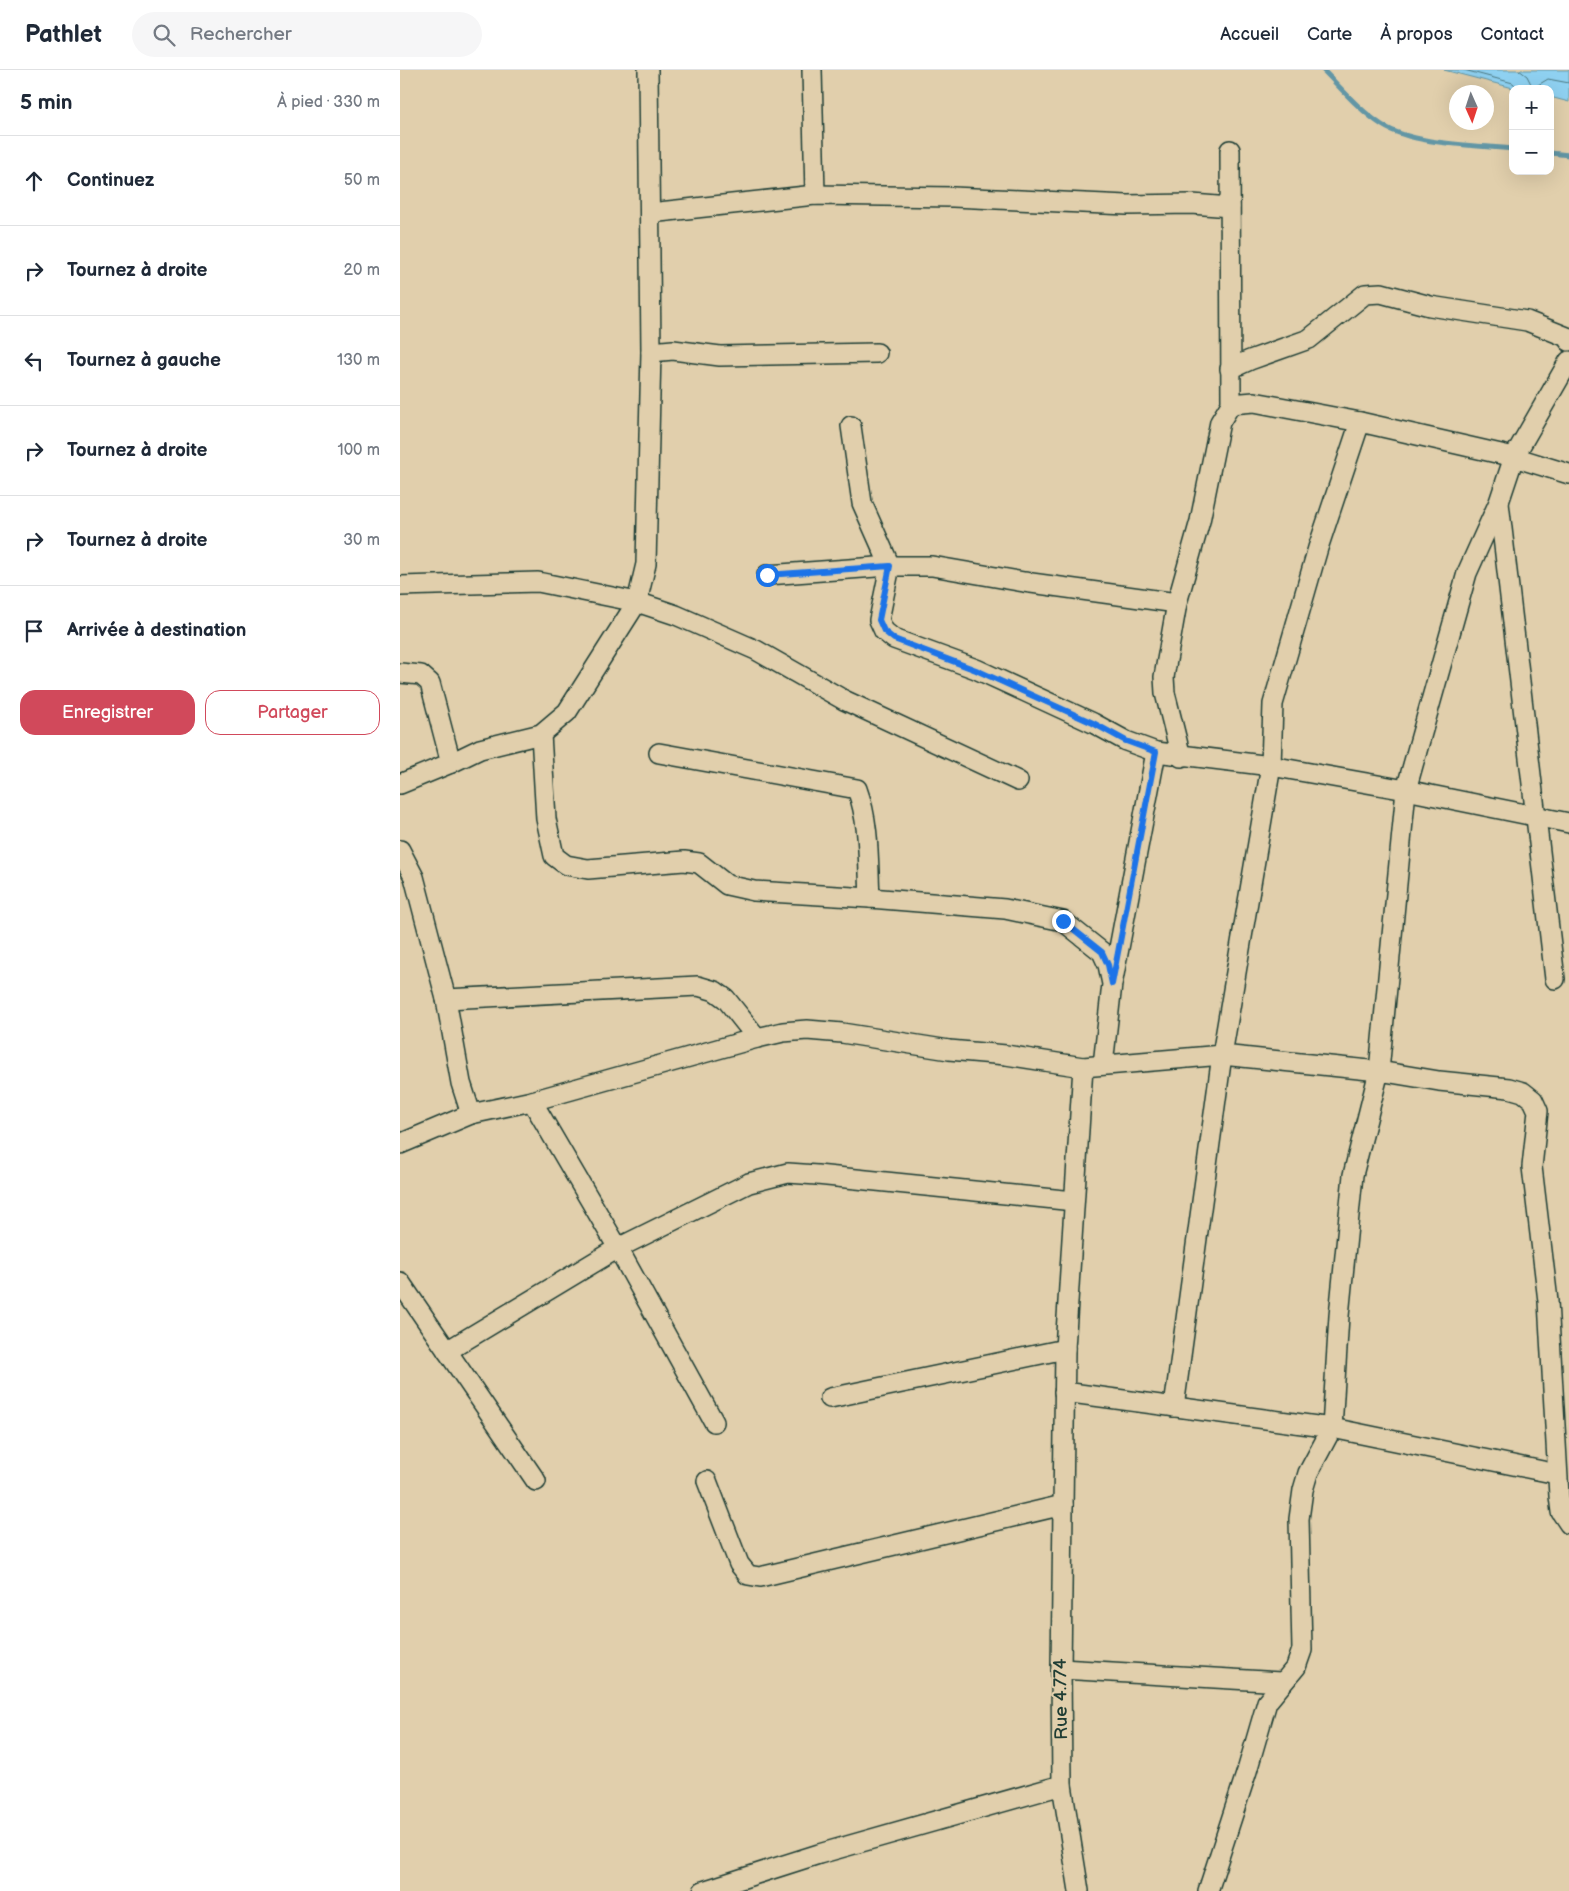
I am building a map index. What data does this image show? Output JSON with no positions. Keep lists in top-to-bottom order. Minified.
{"streets":{"street":["Rue 4.774"]},"north":"bottom","page":{"header":"Pathlet","search":"Rechercher","nav":["Accueil","Carte","À propos","Contact"],"heading":["5 min","À pied · 330 m"],"map_buttons":["+","−"],"list":[["Continuez","50 m"],["Tournez à droite","20 m"],["Tournez à gauche","130 m"],["Tournez à droite","100 m"],["Tournez à droite","30 m"],"Arrivée à destination"],"buttons":["Enregistrer","Partager"]}}
